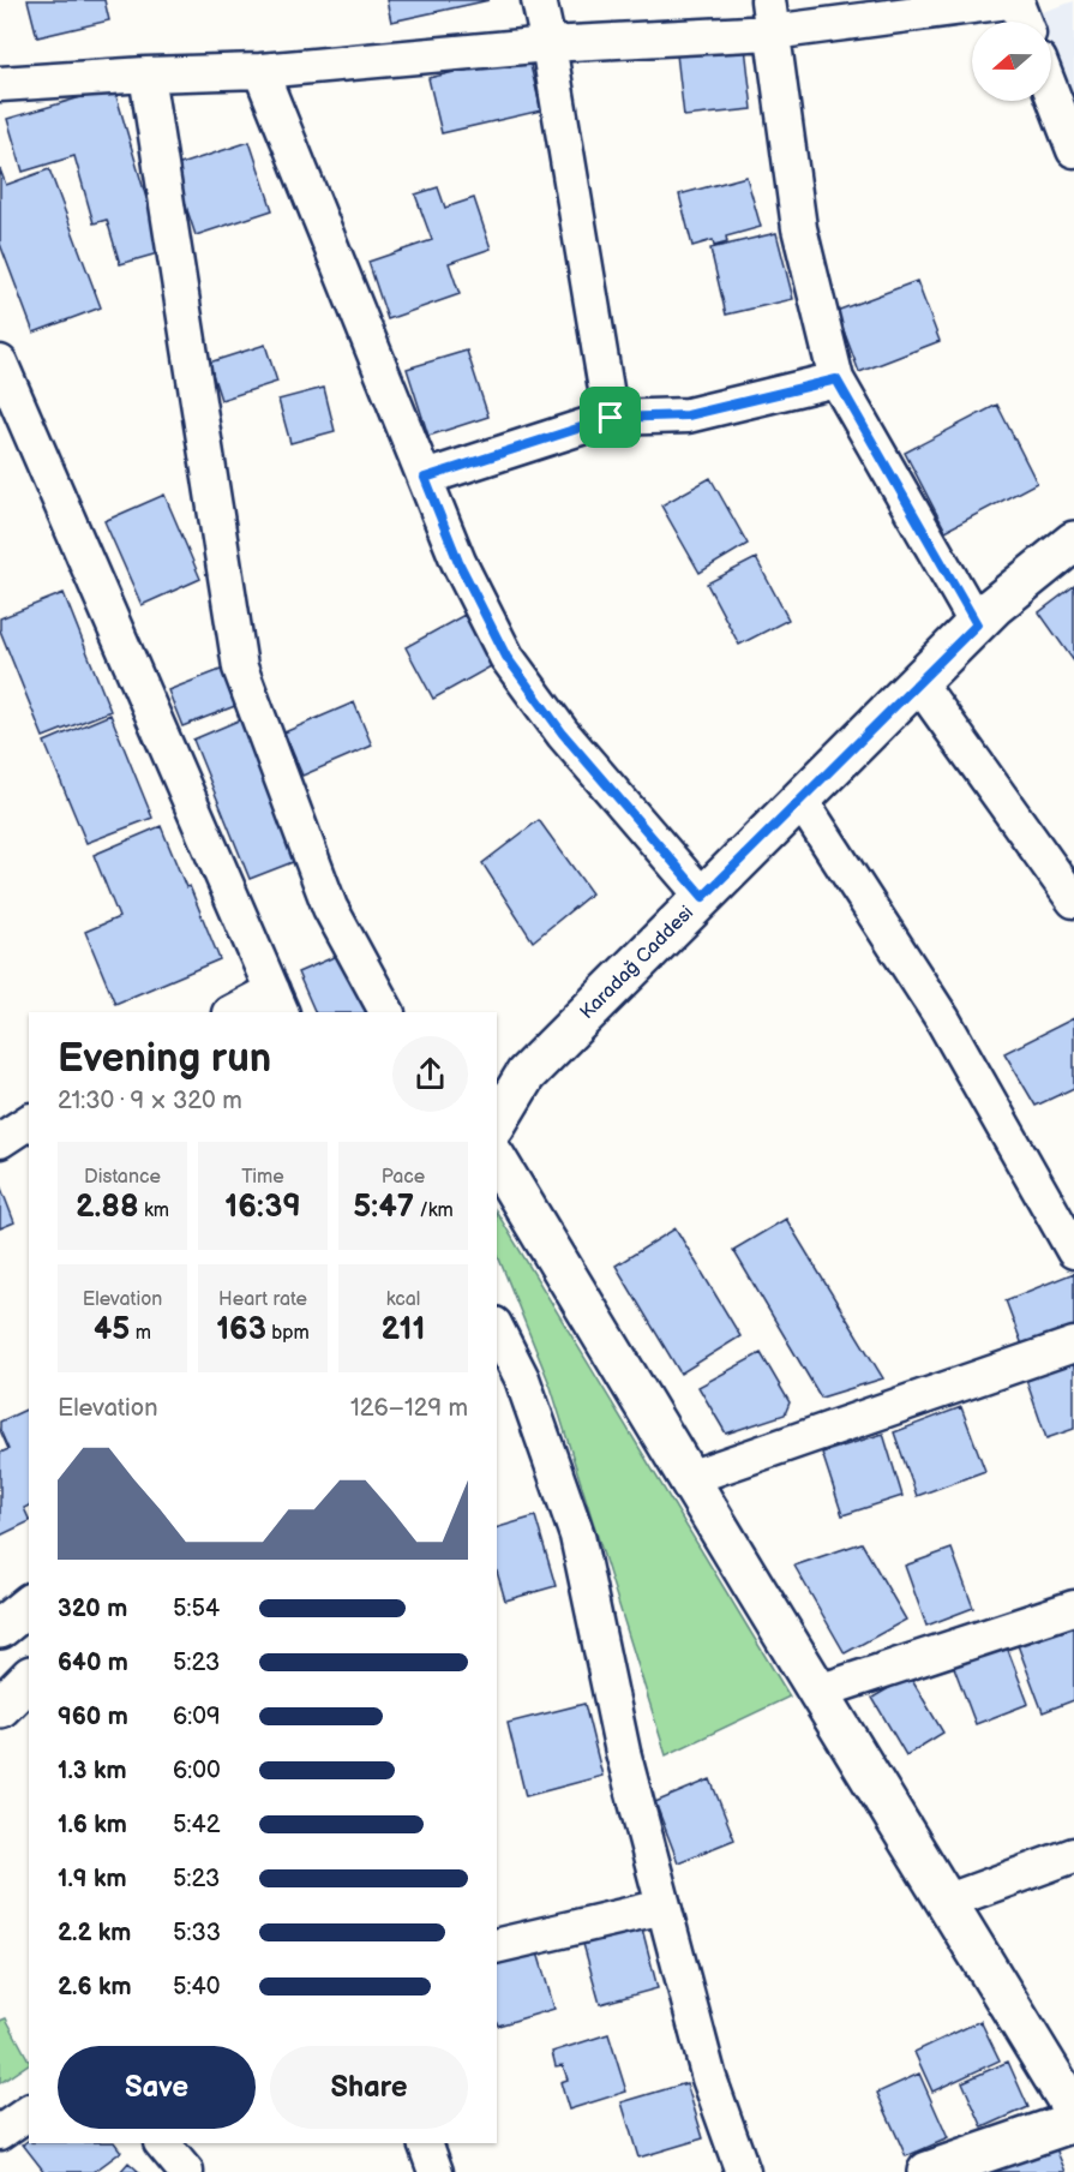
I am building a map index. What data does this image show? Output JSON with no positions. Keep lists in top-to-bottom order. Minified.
{"streets":{"street":["Karadağ Caddesi"]},"north":"left","page":{"heading":["Evening run","21:30 · 9 × 320 m"],"stats":[["Distance","2.88 km"],["Time","16:39"],["Pace","5:47 /km"],["Elevation","45 m"],["Heart rate","163 bpm"],["kcal","211"]],"chart":["Elevation","126–129 m"],"list":[{"name":"320 m","note":"5:54"},{"name":"640 m","note":"5:23"},{"name":"960 m","note":"6:09"},{"name":"1.3 km","note":"6:00"},{"name":"1.6 km","note":"5:42"},{"name":"1.9 km","note":"5:23"},{"name":"2.2 km","note":"5:33"},{"name":"2.6 km","note":"5:40"}],"buttons":["Save","Share"]}}
